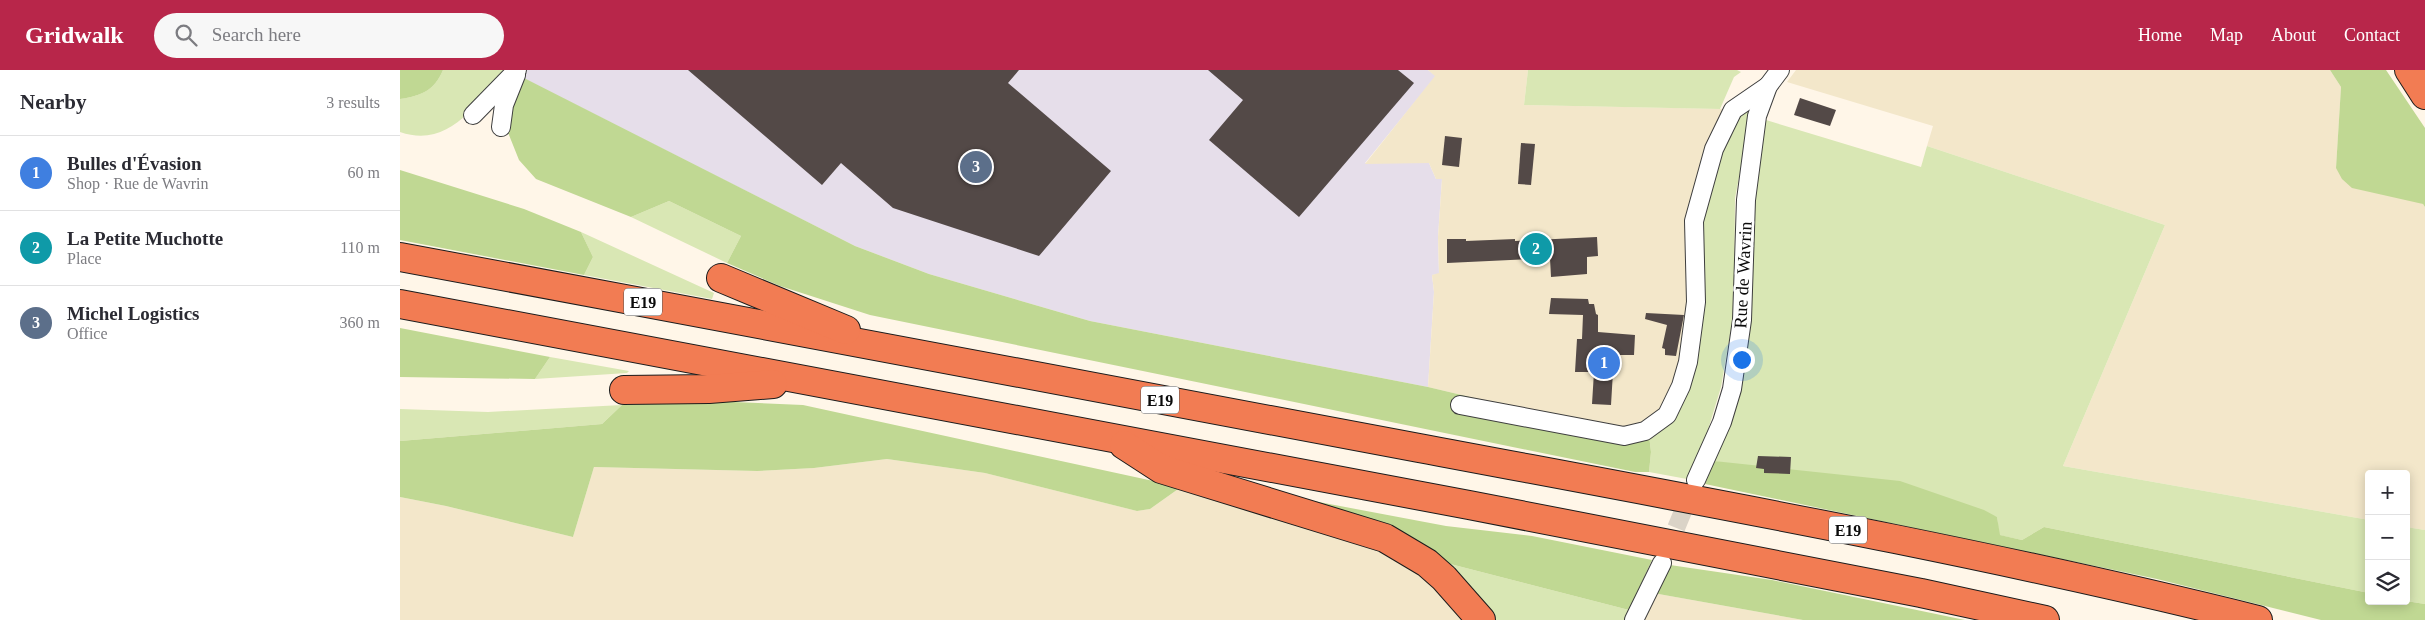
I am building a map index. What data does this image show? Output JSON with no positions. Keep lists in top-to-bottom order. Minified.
{"streets":{"highway":["E19"],"street":["Rue de Wavrin"]},"page":{"header":"Gridwalk","search":"Search here","nav":["Home","Map","About","Contact"],"heading":["Nearby","3 results"],"list":[{"mark":"1","name":"Bulles d'Évasion","note":"Shop · Rue de Wavrin","value":"60 m"},{"mark":"2","name":"La Petite Muchotte","note":"Place","value":"110 m"},{"mark":"3","name":"Michel Logistics","note":"Office","value":"360 m"}],"pins":["3","2","1"],"map_buttons":["+","−"]}}
